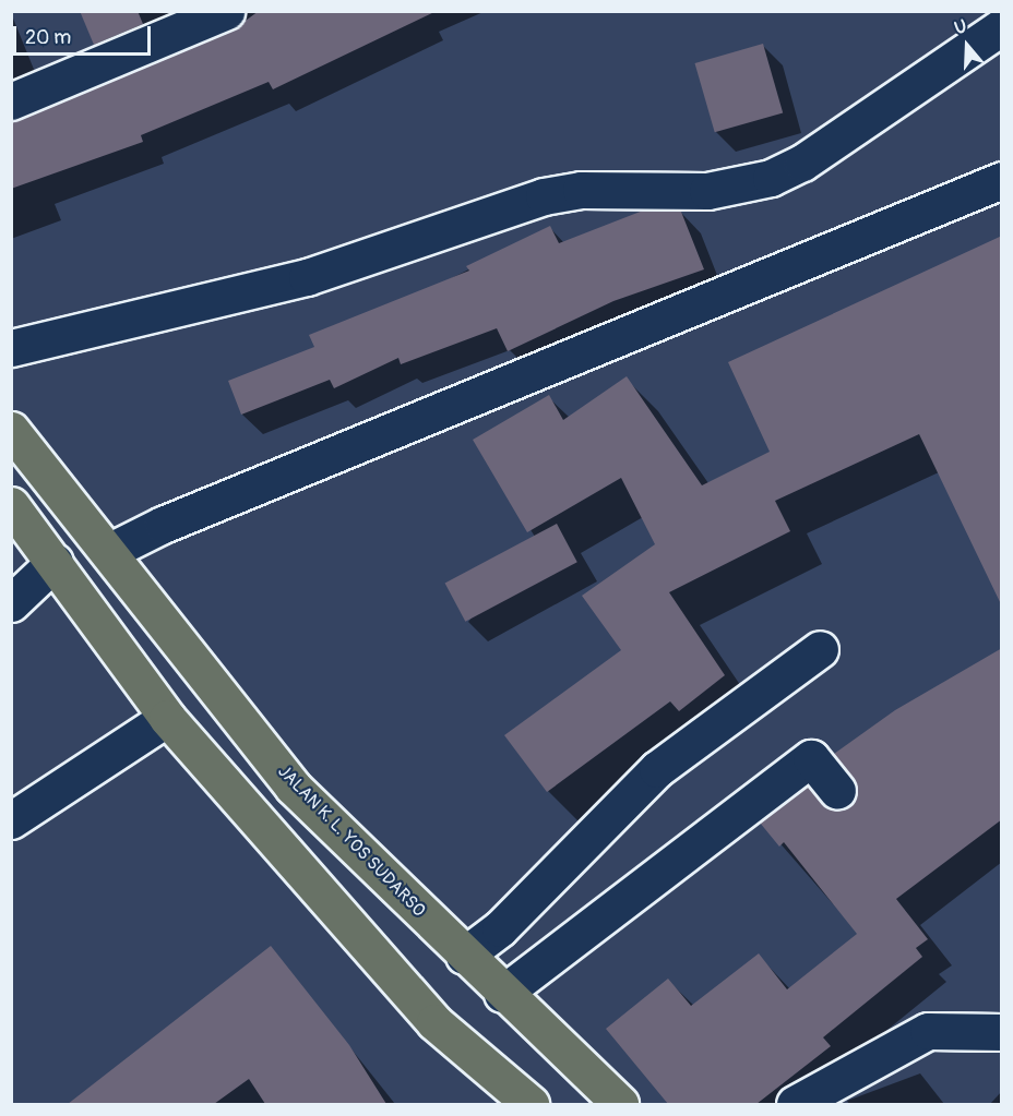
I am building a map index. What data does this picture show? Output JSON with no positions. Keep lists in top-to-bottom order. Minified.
{"streets":{"highway":["JALAN K. L. YOS SUDARSO"]},"scale_bar":"20 m","north":"top"}
